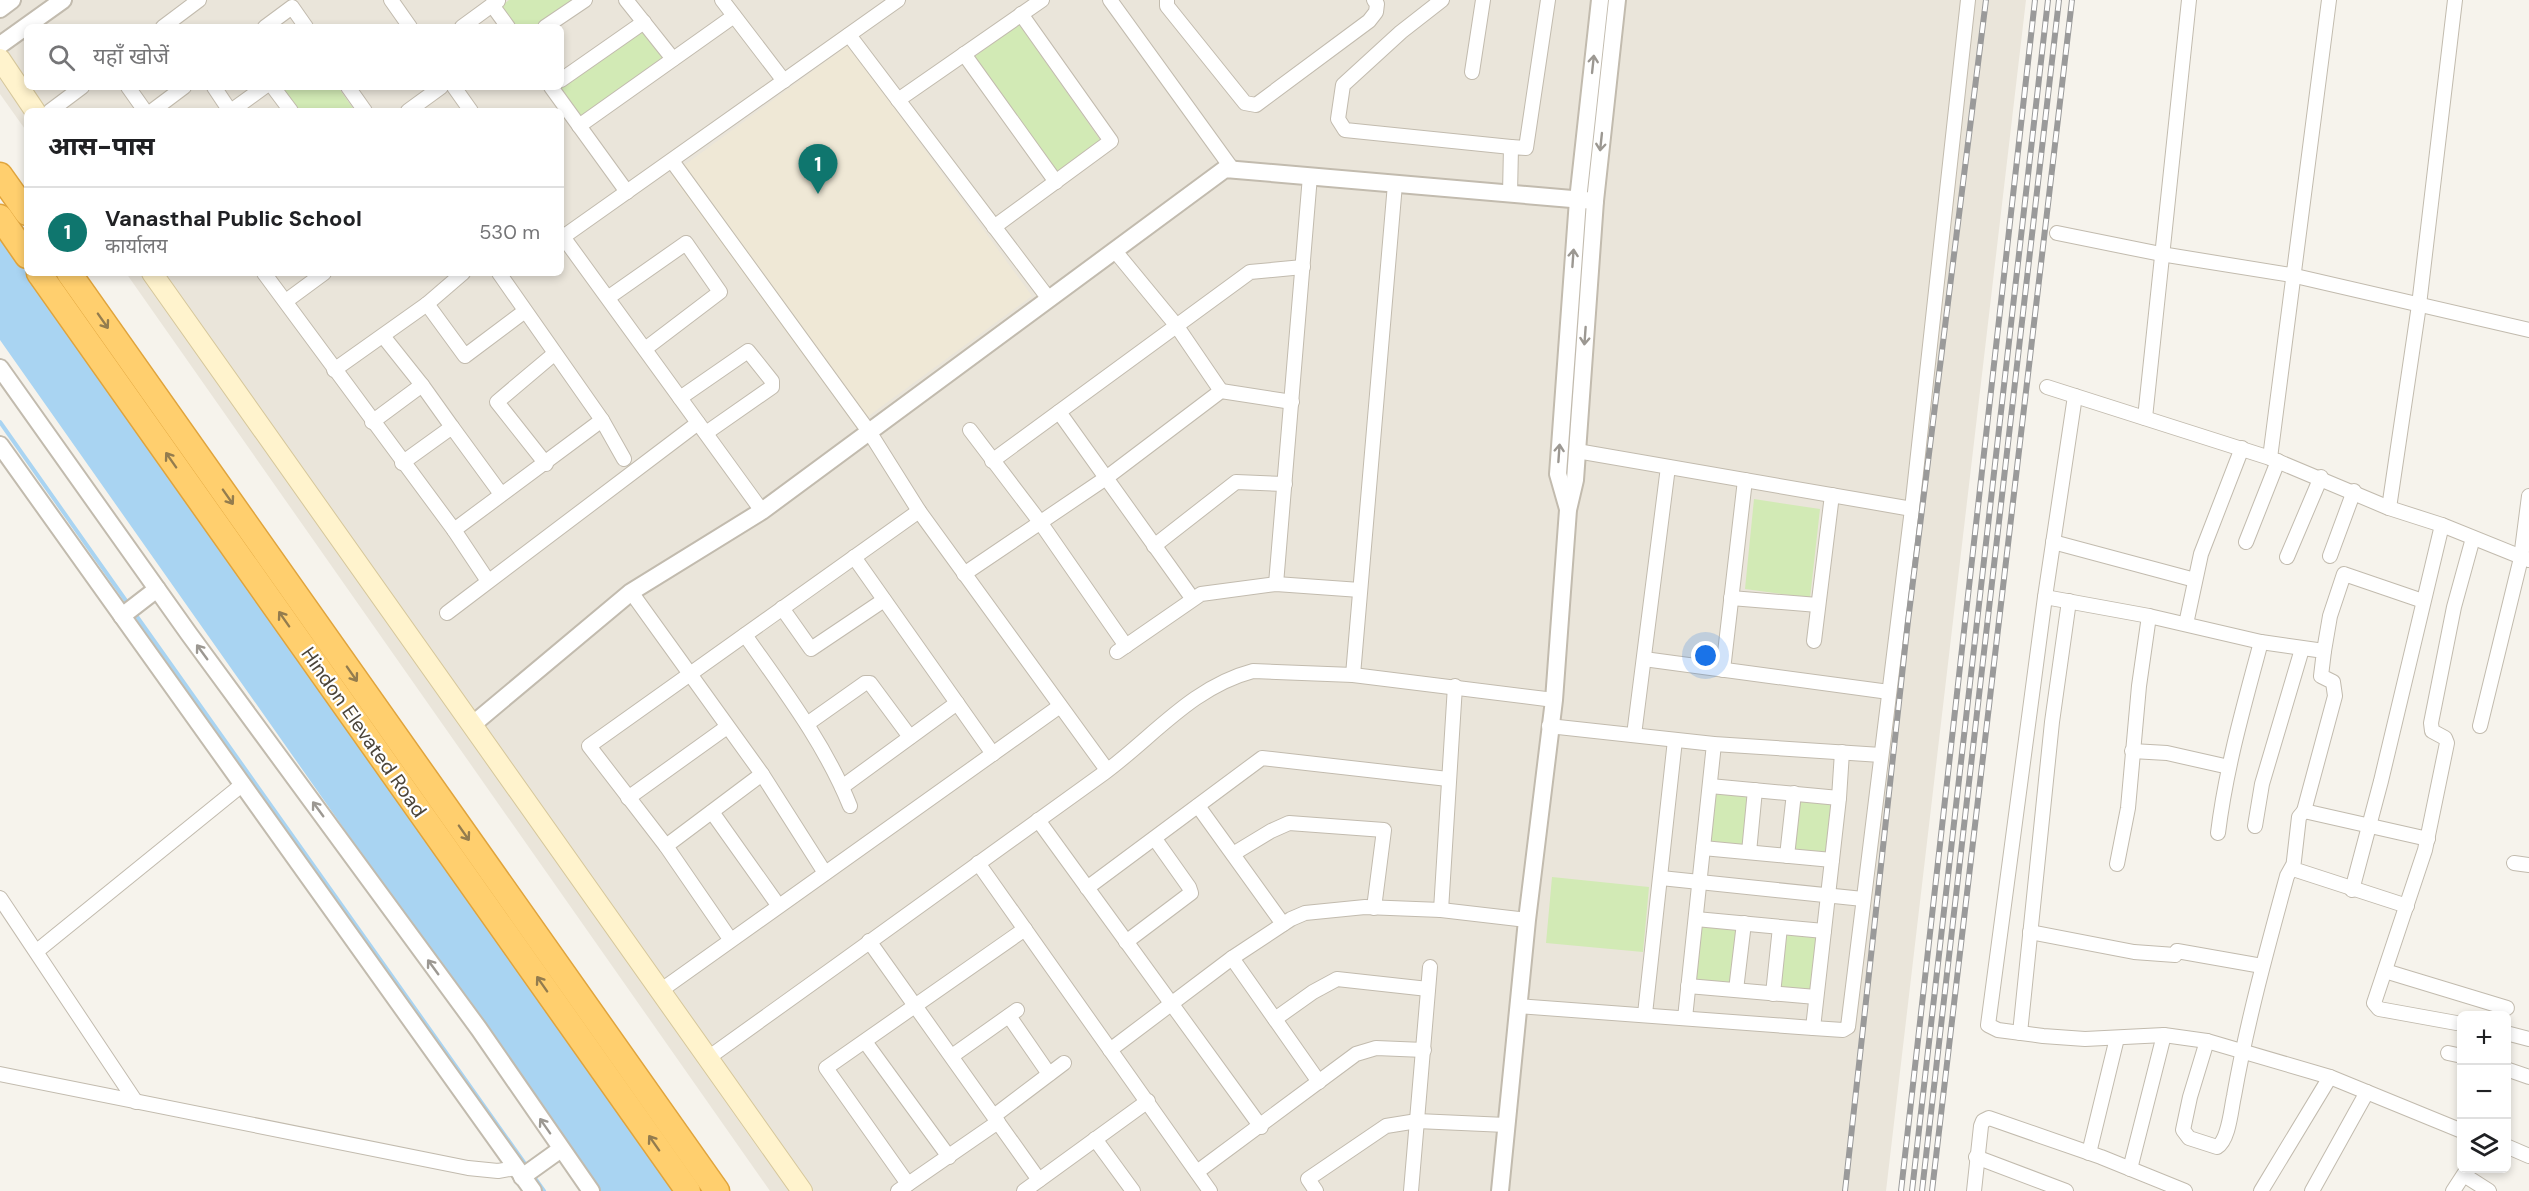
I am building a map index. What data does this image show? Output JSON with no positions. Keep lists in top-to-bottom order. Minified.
{"streets":{"highway":["Hindon Elevated Road"]},"page":{"search":"यहाँ खोजें","heading":"आस-पास","pins":"1","list":[{"mark":"1","name":"Vanasthal Public School","note":"कार्यालय","value":"530 m"}],"map_buttons":["+","−"]}}
